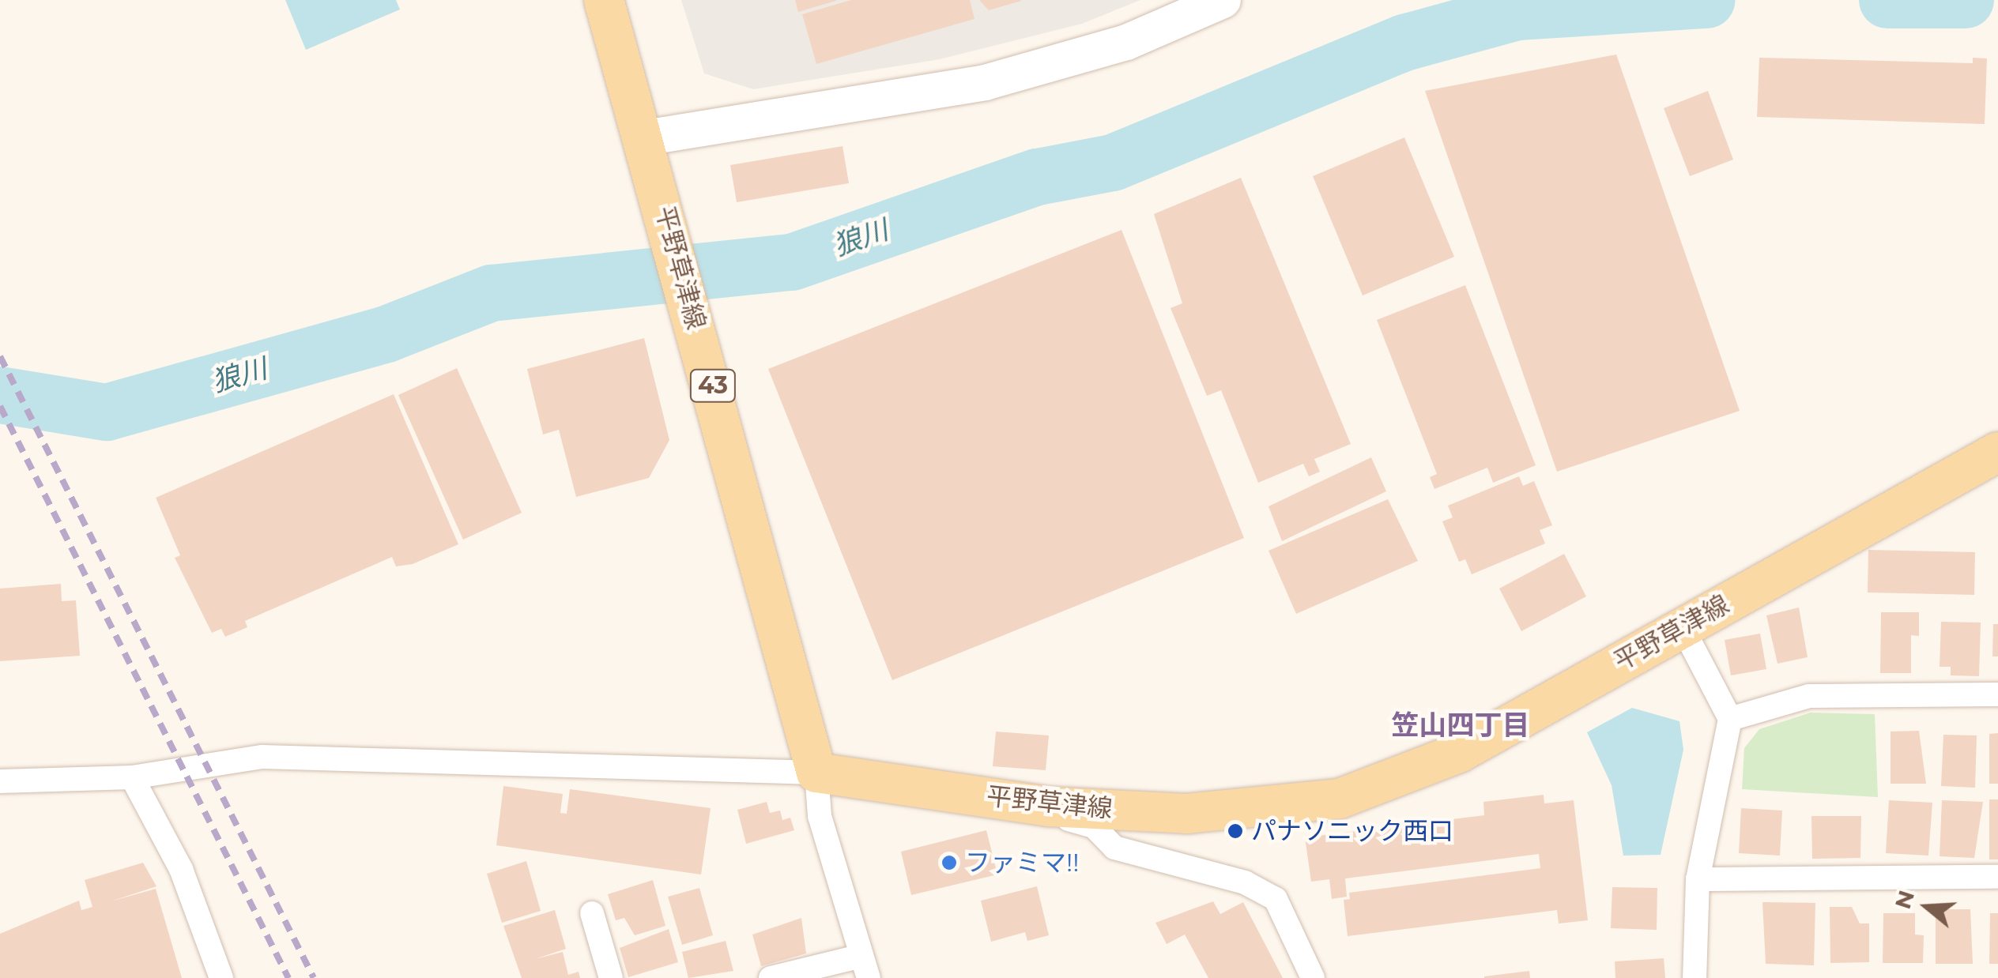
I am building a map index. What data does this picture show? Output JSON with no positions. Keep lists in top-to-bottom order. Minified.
{"streets":{"main road":["平野草津線","43"]},"districts":["笠山四丁目"],"water":["狼川"],"places":["パナソニック西口","ファミマ!!"],"north":"left"}
